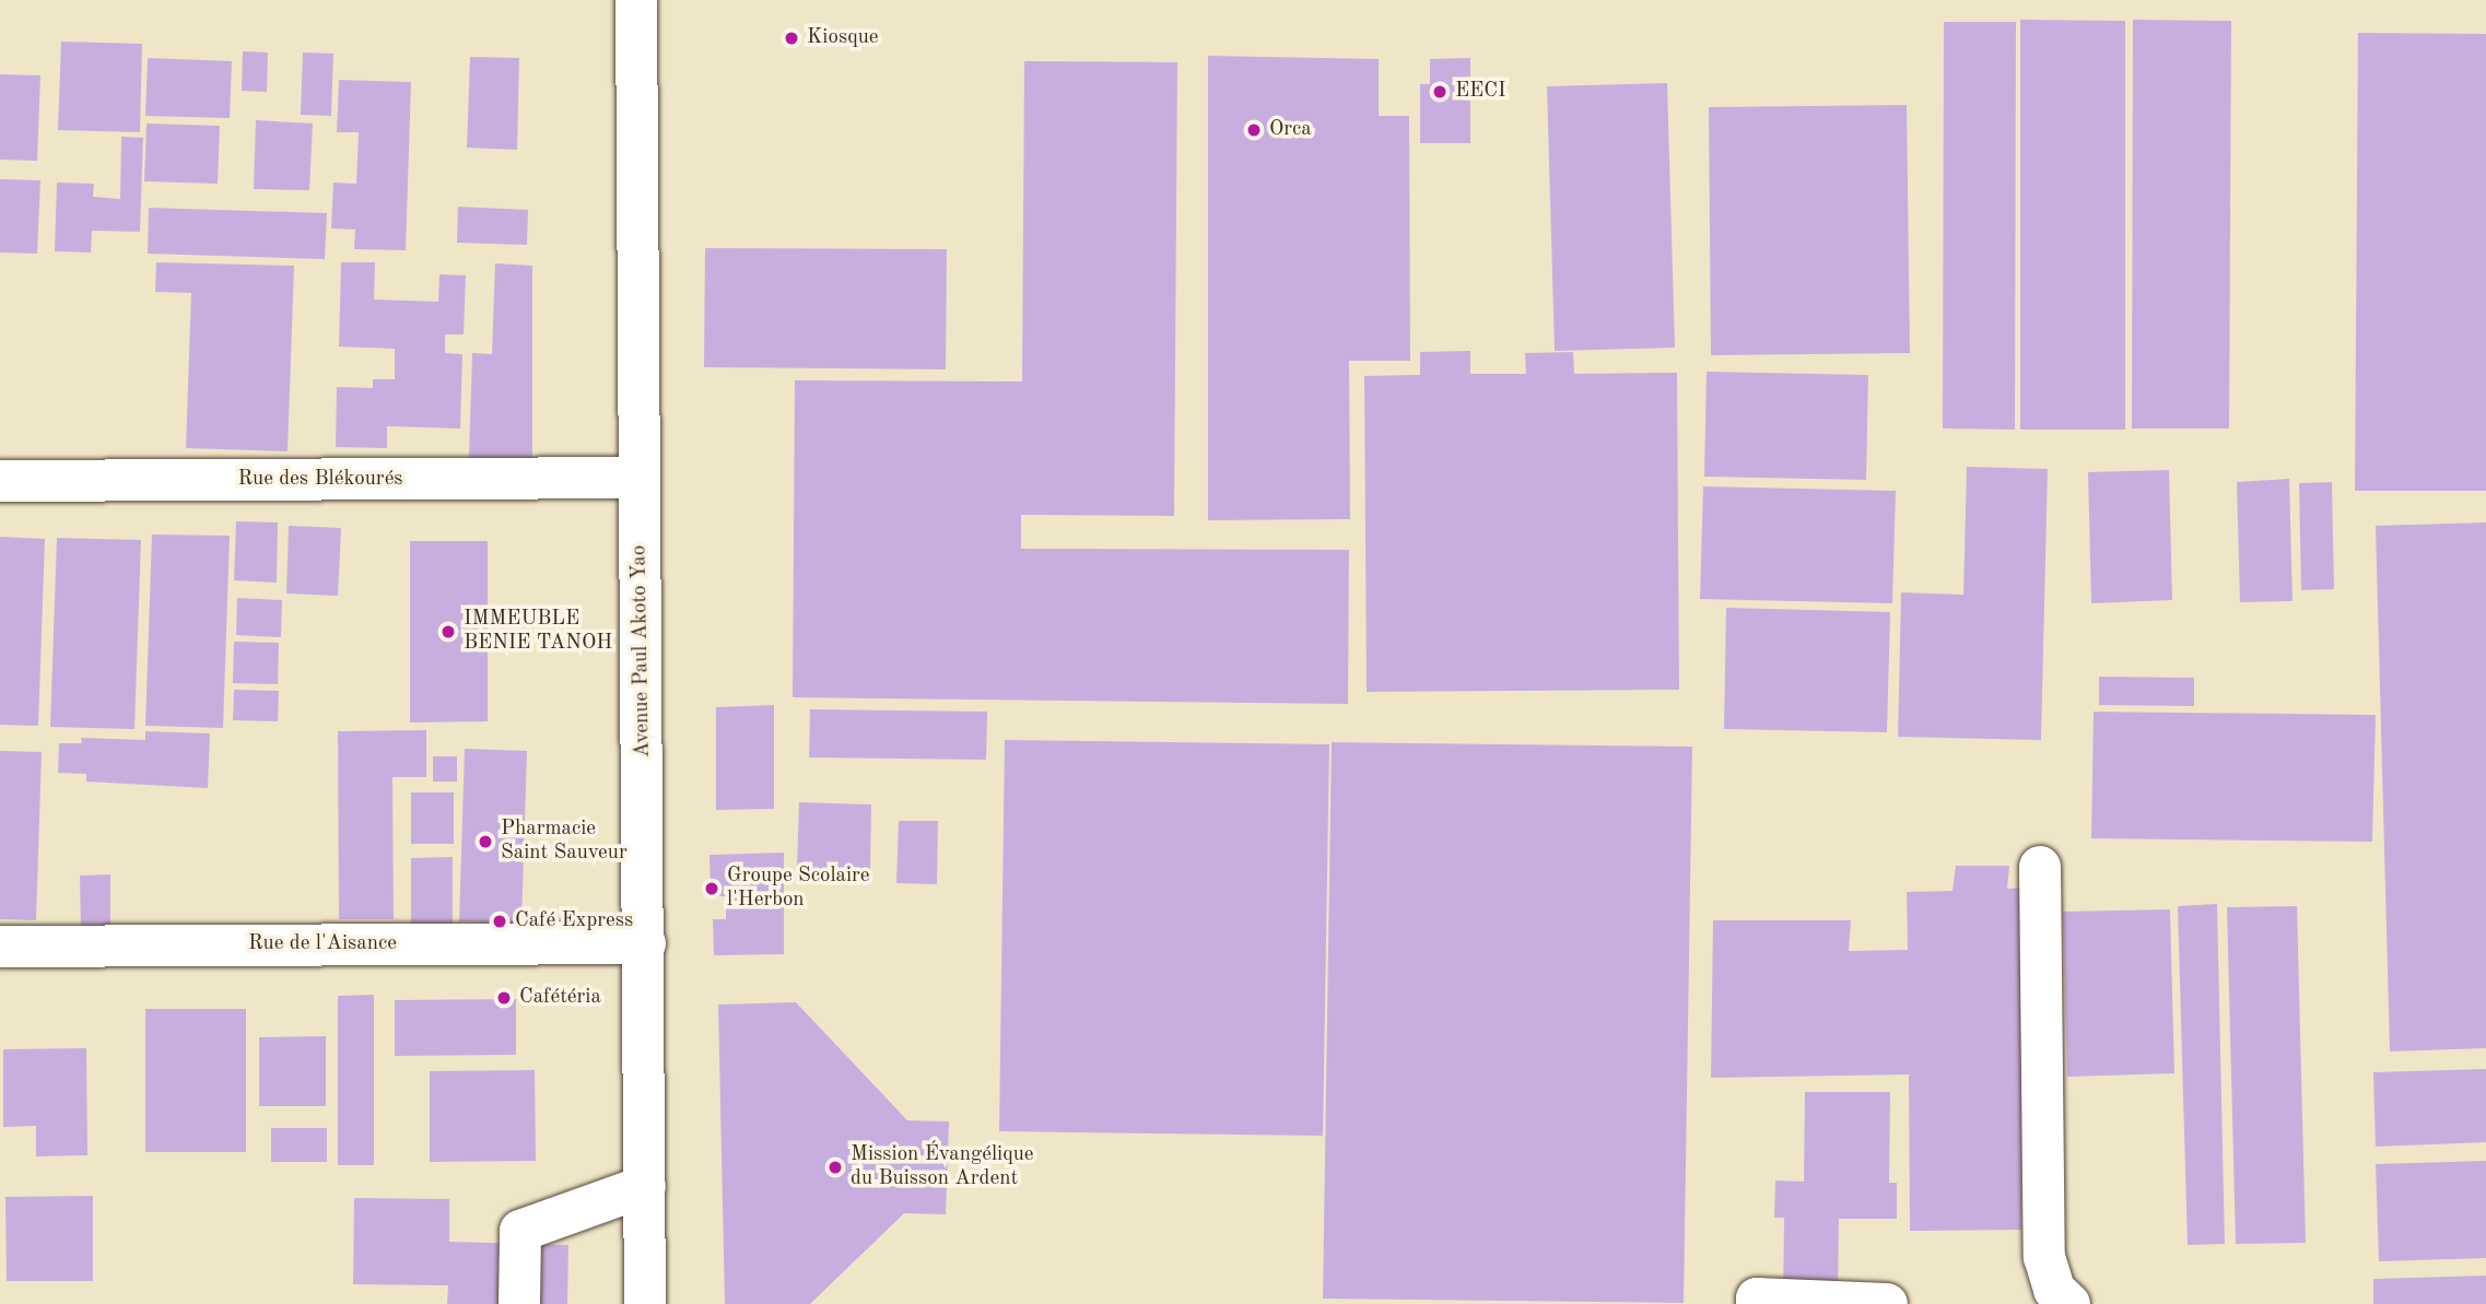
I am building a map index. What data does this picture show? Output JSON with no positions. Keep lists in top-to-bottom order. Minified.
{"streets":{"street":["Rue des Blékourés","Avenue Paul Akoto Yao","Rue de l'Aisance"]},"crossings":[["Rue des Blékourés","Avenue Paul Akoto Yao"],["Avenue Paul Akoto Yao","Rue de l'Aisance"]],"places":["Kiosque","EECI","Orca","IMMEUBLE BENIE TANOH","Pharmacie Saint Sauveur","Groupe Scolaire l'Herbon","Café Express","Cafétéria","Mission Évangélique du Buisson Ardent"]}
